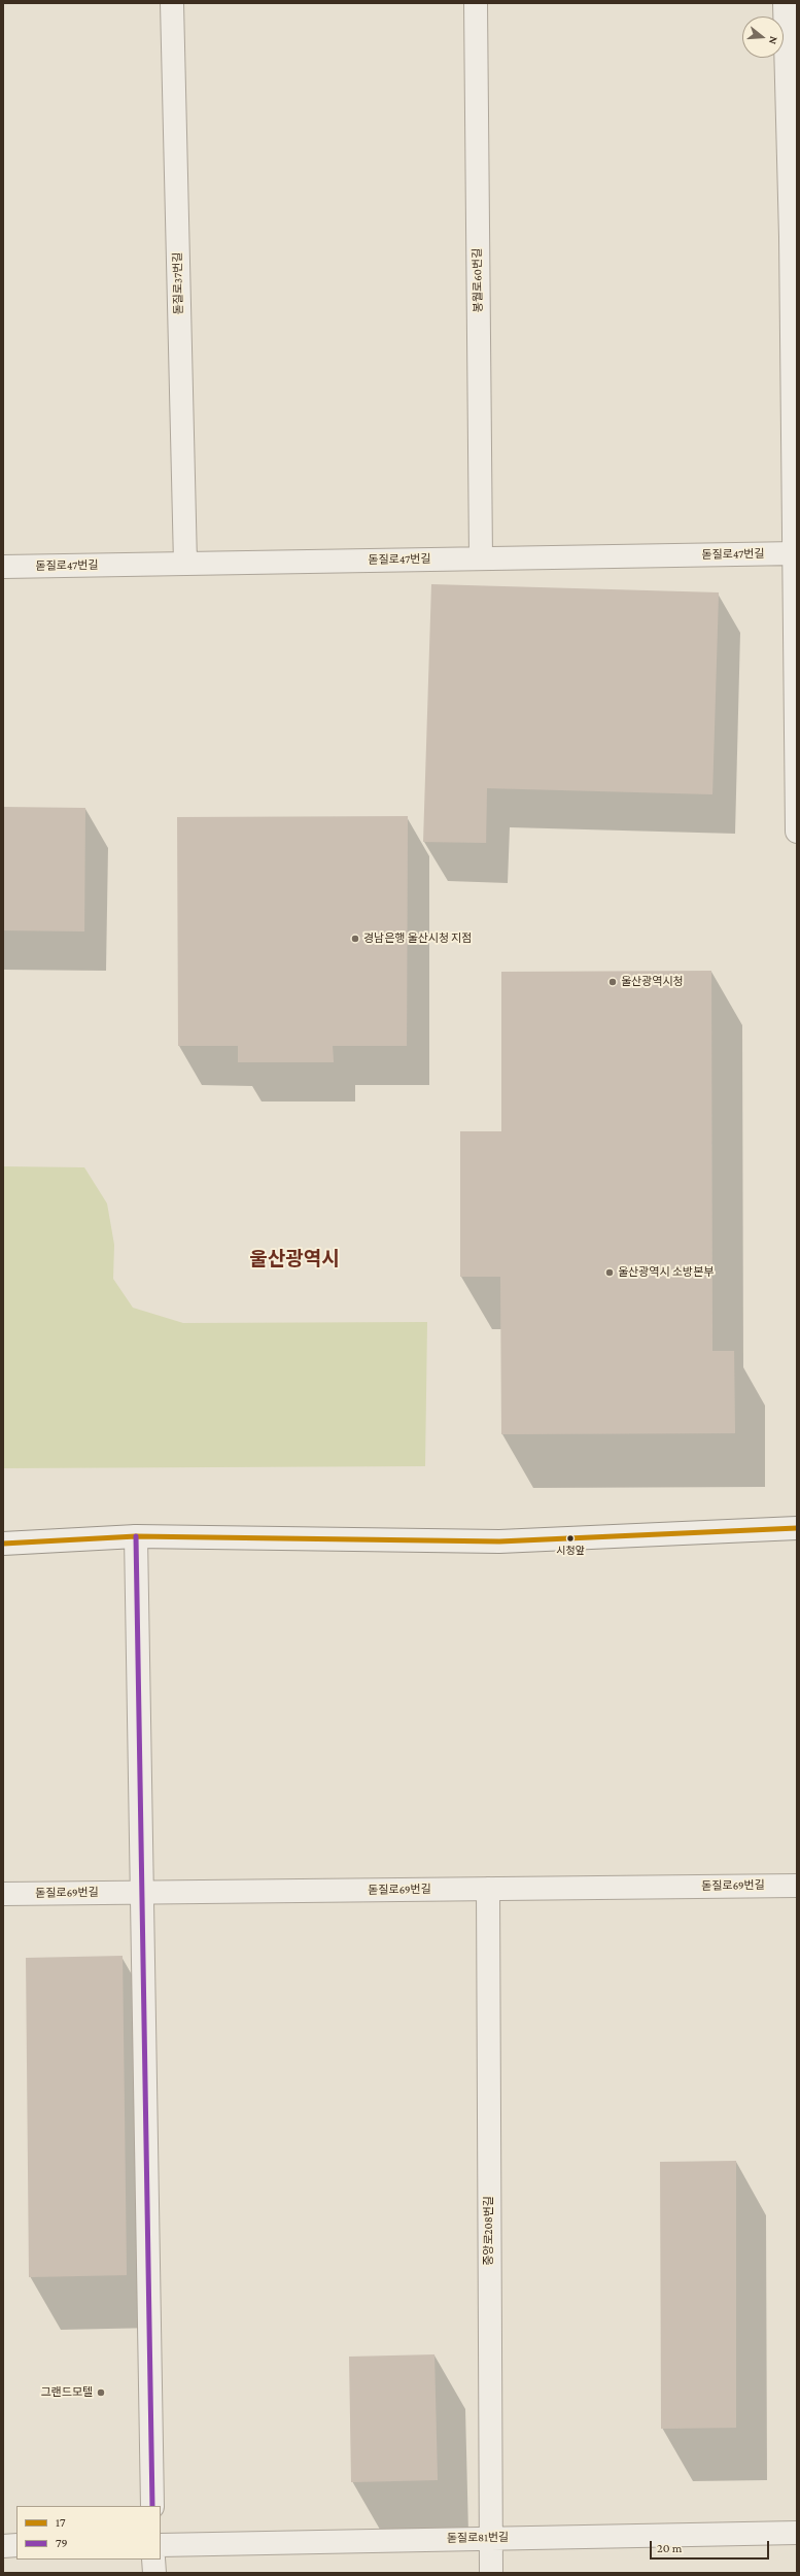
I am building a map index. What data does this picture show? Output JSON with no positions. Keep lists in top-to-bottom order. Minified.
{"streets":{"street":["봉월로60번길","돋질로37번길","돋질로47번길","돋질로69번길","중앙로208번길","돋질로81번길"]},"crossings":[["봉월로60번길","돋질로47번길"],["돋질로37번길","돋질로47번길"],["돋질로69번길","중앙로208번길"],["중앙로208번길","돋질로81번길"]],"districts":["울산광역시"],"places":["경남은행 울산시청 지점","울산광역시청","울산광역시 소방본부","시청앞","그랜드모텔"],"lines":["transit line 17","transit line 79"],"legend":["17","79"],"scale_bar":"20 m","north":"right"}
